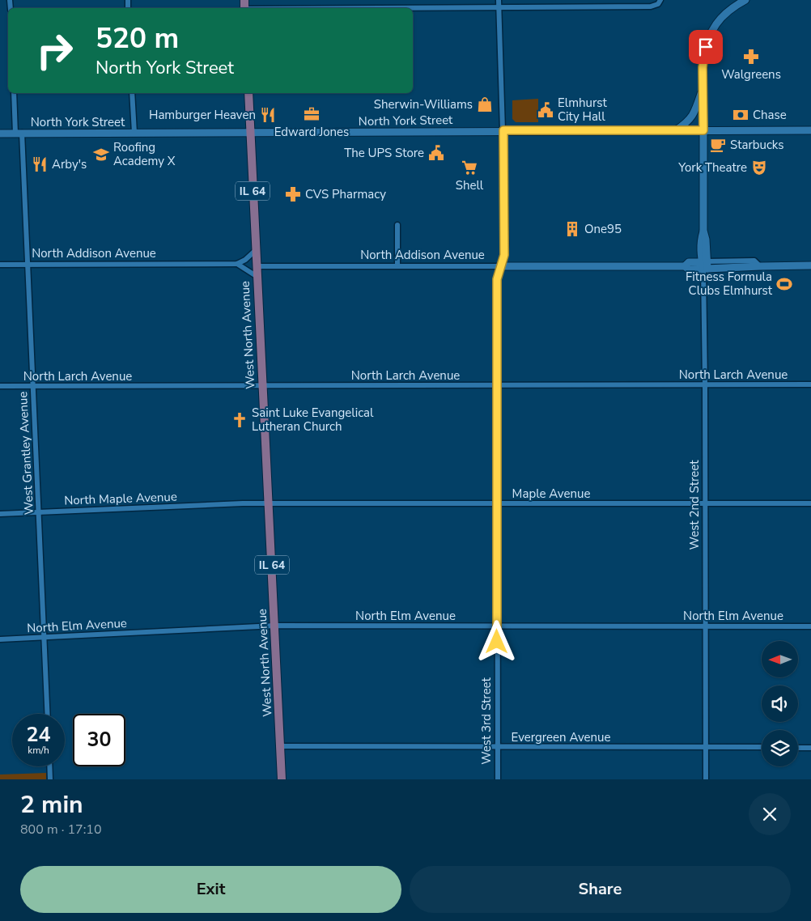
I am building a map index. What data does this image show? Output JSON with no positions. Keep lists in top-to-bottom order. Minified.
{"streets":{"main road":["North York Street","IL 64","North Addison Avenue","West North Avenue","West 2nd Street","West 3rd Street"],"street":["North Larch Avenue","West Grantley Avenue","Maple Avenue","North Maple Avenue","North Elm Avenue","Evergreen Avenue"]},"crossings":[["North York Street","IL 64"],["North York Street","West North Avenue"],["North York Street","West Grantley Avenue"],["North York Street","West 2nd Street"],["North York Street","West 3rd Street"],["IL 64","West North Avenue"],["North Addison Avenue","West North Avenue"],["North Addison Avenue","West Grantley Avenue"],["North Addison Avenue","West 2nd Street"],["North Addison Avenue","West 3rd Street"],["West North Avenue","North Larch Avenue"],["West North Avenue","Maple Avenue"],["West North Avenue","North Elm Avenue"],["West North Avenue","Evergreen Avenue"],["North Larch Avenue","West Grantley Avenue"],["North Larch Avenue","West 2nd Street"],["North Larch Avenue","West 3rd Street"],["West Grantley Avenue","North Maple Avenue"],["West Grantley Avenue","North Elm Avenue"],["Maple Avenue","North Maple Avenue"],["Maple Avenue","West 2nd Street"],["Maple Avenue","West 3rd Street"],["West 2nd Street","North Elm Avenue"],["West 2nd Street","Evergreen Avenue"],["North Elm Avenue","West 3rd Street"],["West 3rd Street","Evergreen Avenue"]],"places":{"pharmacy":["Walgreens","CVS Pharmacy"],"shop":["Sherwin-Williams"],"public building":["Elmhurst City Hall","The UPS Store"],"office":["Edward Jones"],"restaurant":["Hamburger Heaven","Arby's"],"bank":["Chase"],"cafe":["Starbucks"],"school or university":["Roofing Academy X"],"supermarket":["Shell"],"theatre":["York Theatre"],"building":["One95"],"sports":["Fitness Formula Clubs Elmhurst"],"church":["Saint Luke Evangelical Lutheran Church"]},"north":"left","page":{"turn":["520 m","North York Street"],"speed":"24 km/h","limit":"30","heading":["2 min","800 m · 17:10"],"buttons":["Exit","Share"]}}
